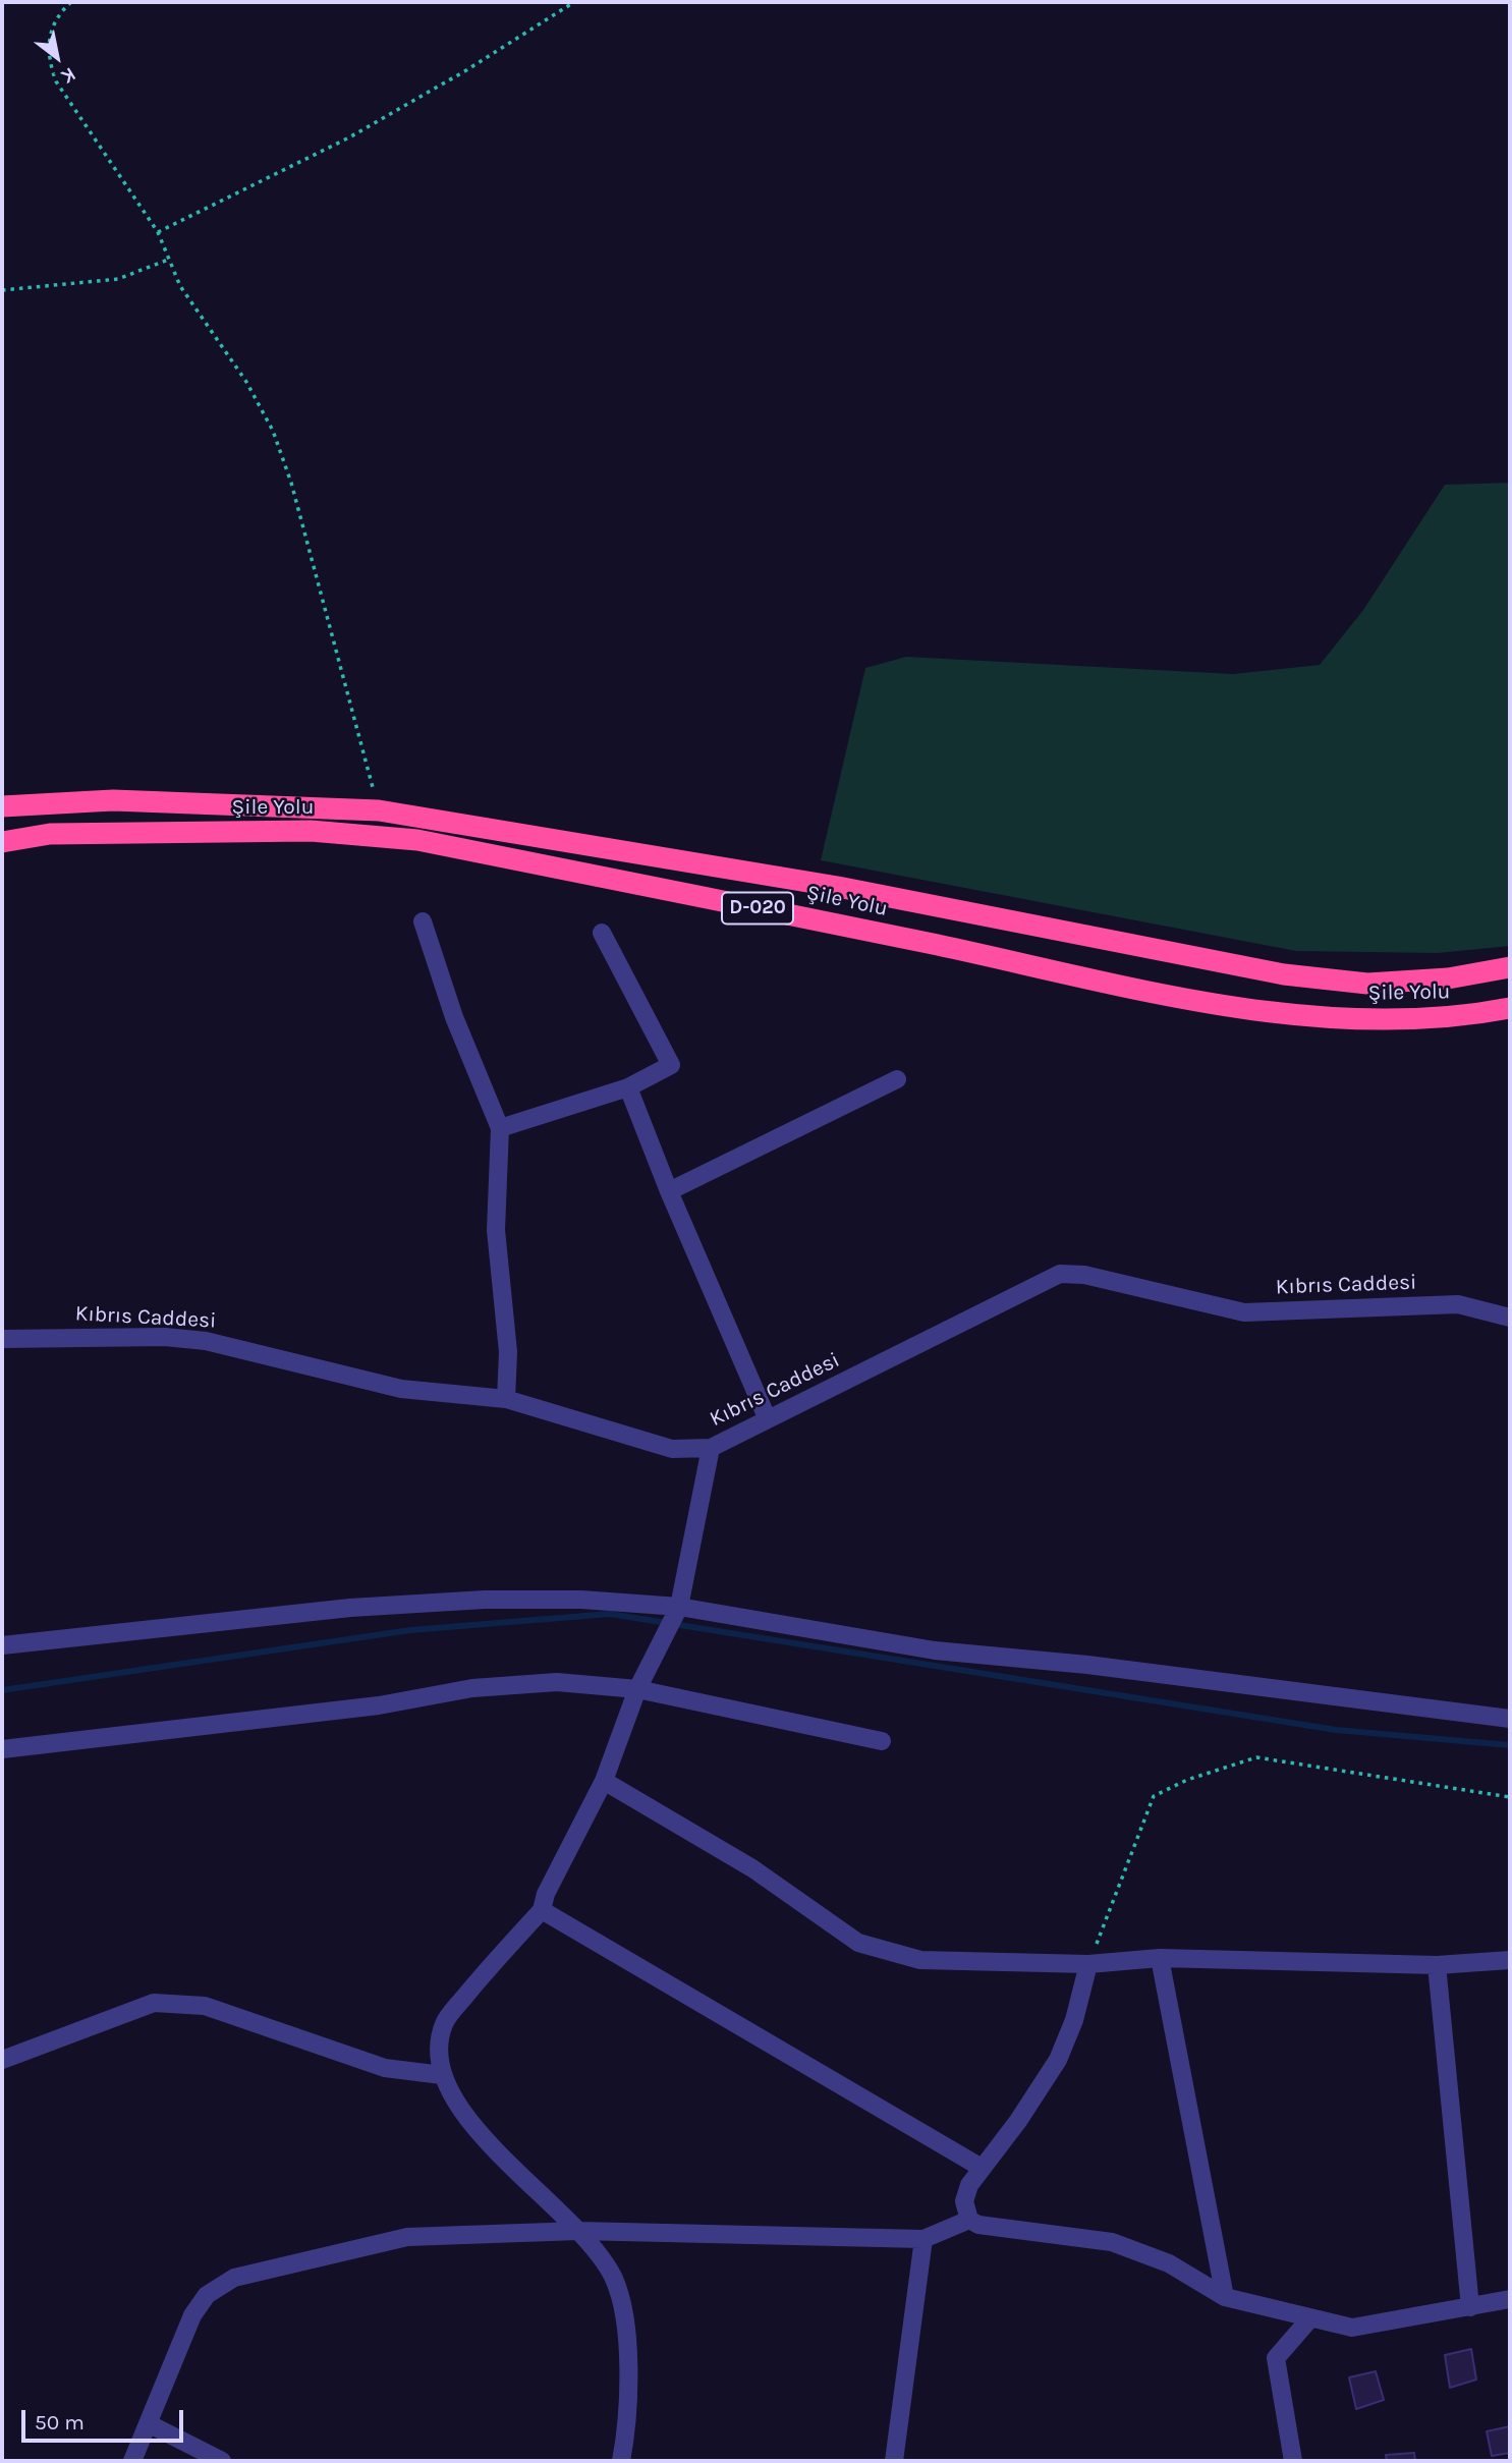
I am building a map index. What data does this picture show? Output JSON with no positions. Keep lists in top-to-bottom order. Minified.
{"streets":{"highway":["Şile Yolu","D-020"],"street":["Kıbrıs Caddesi"]},"scale_bar":"50 m","north":"bottom right"}
